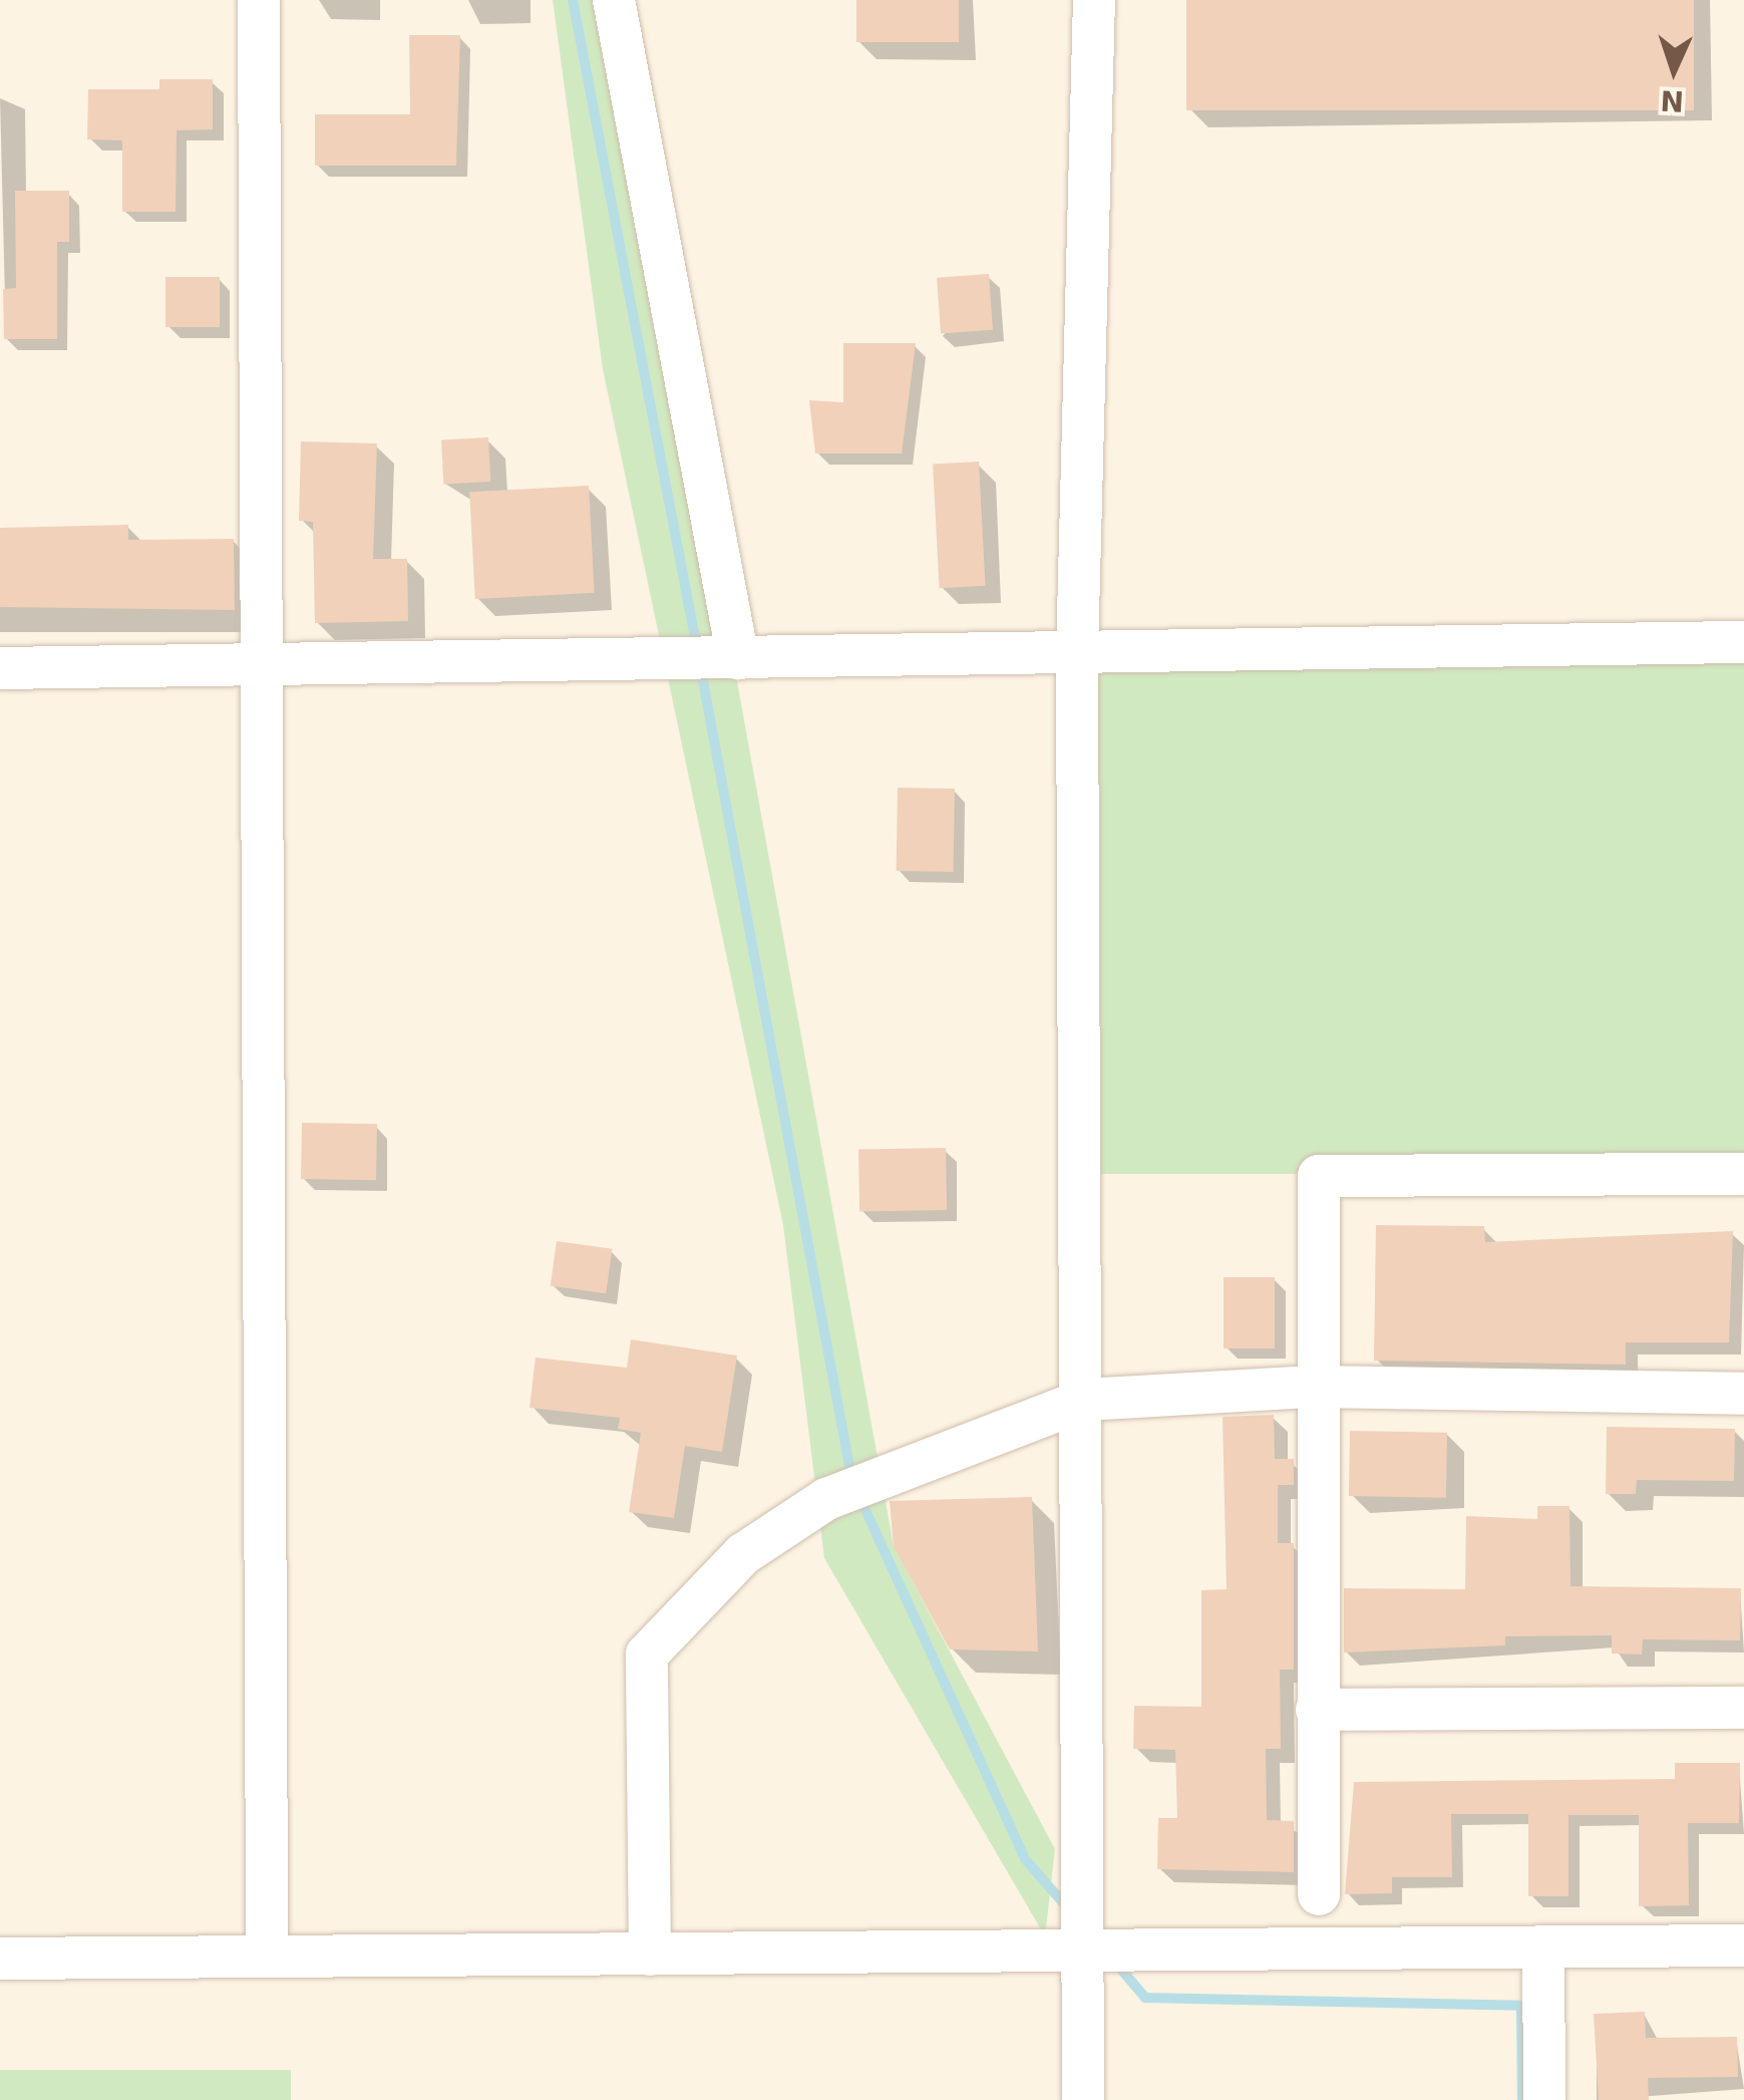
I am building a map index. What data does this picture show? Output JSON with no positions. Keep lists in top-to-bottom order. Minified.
{"north":"bottom"}
